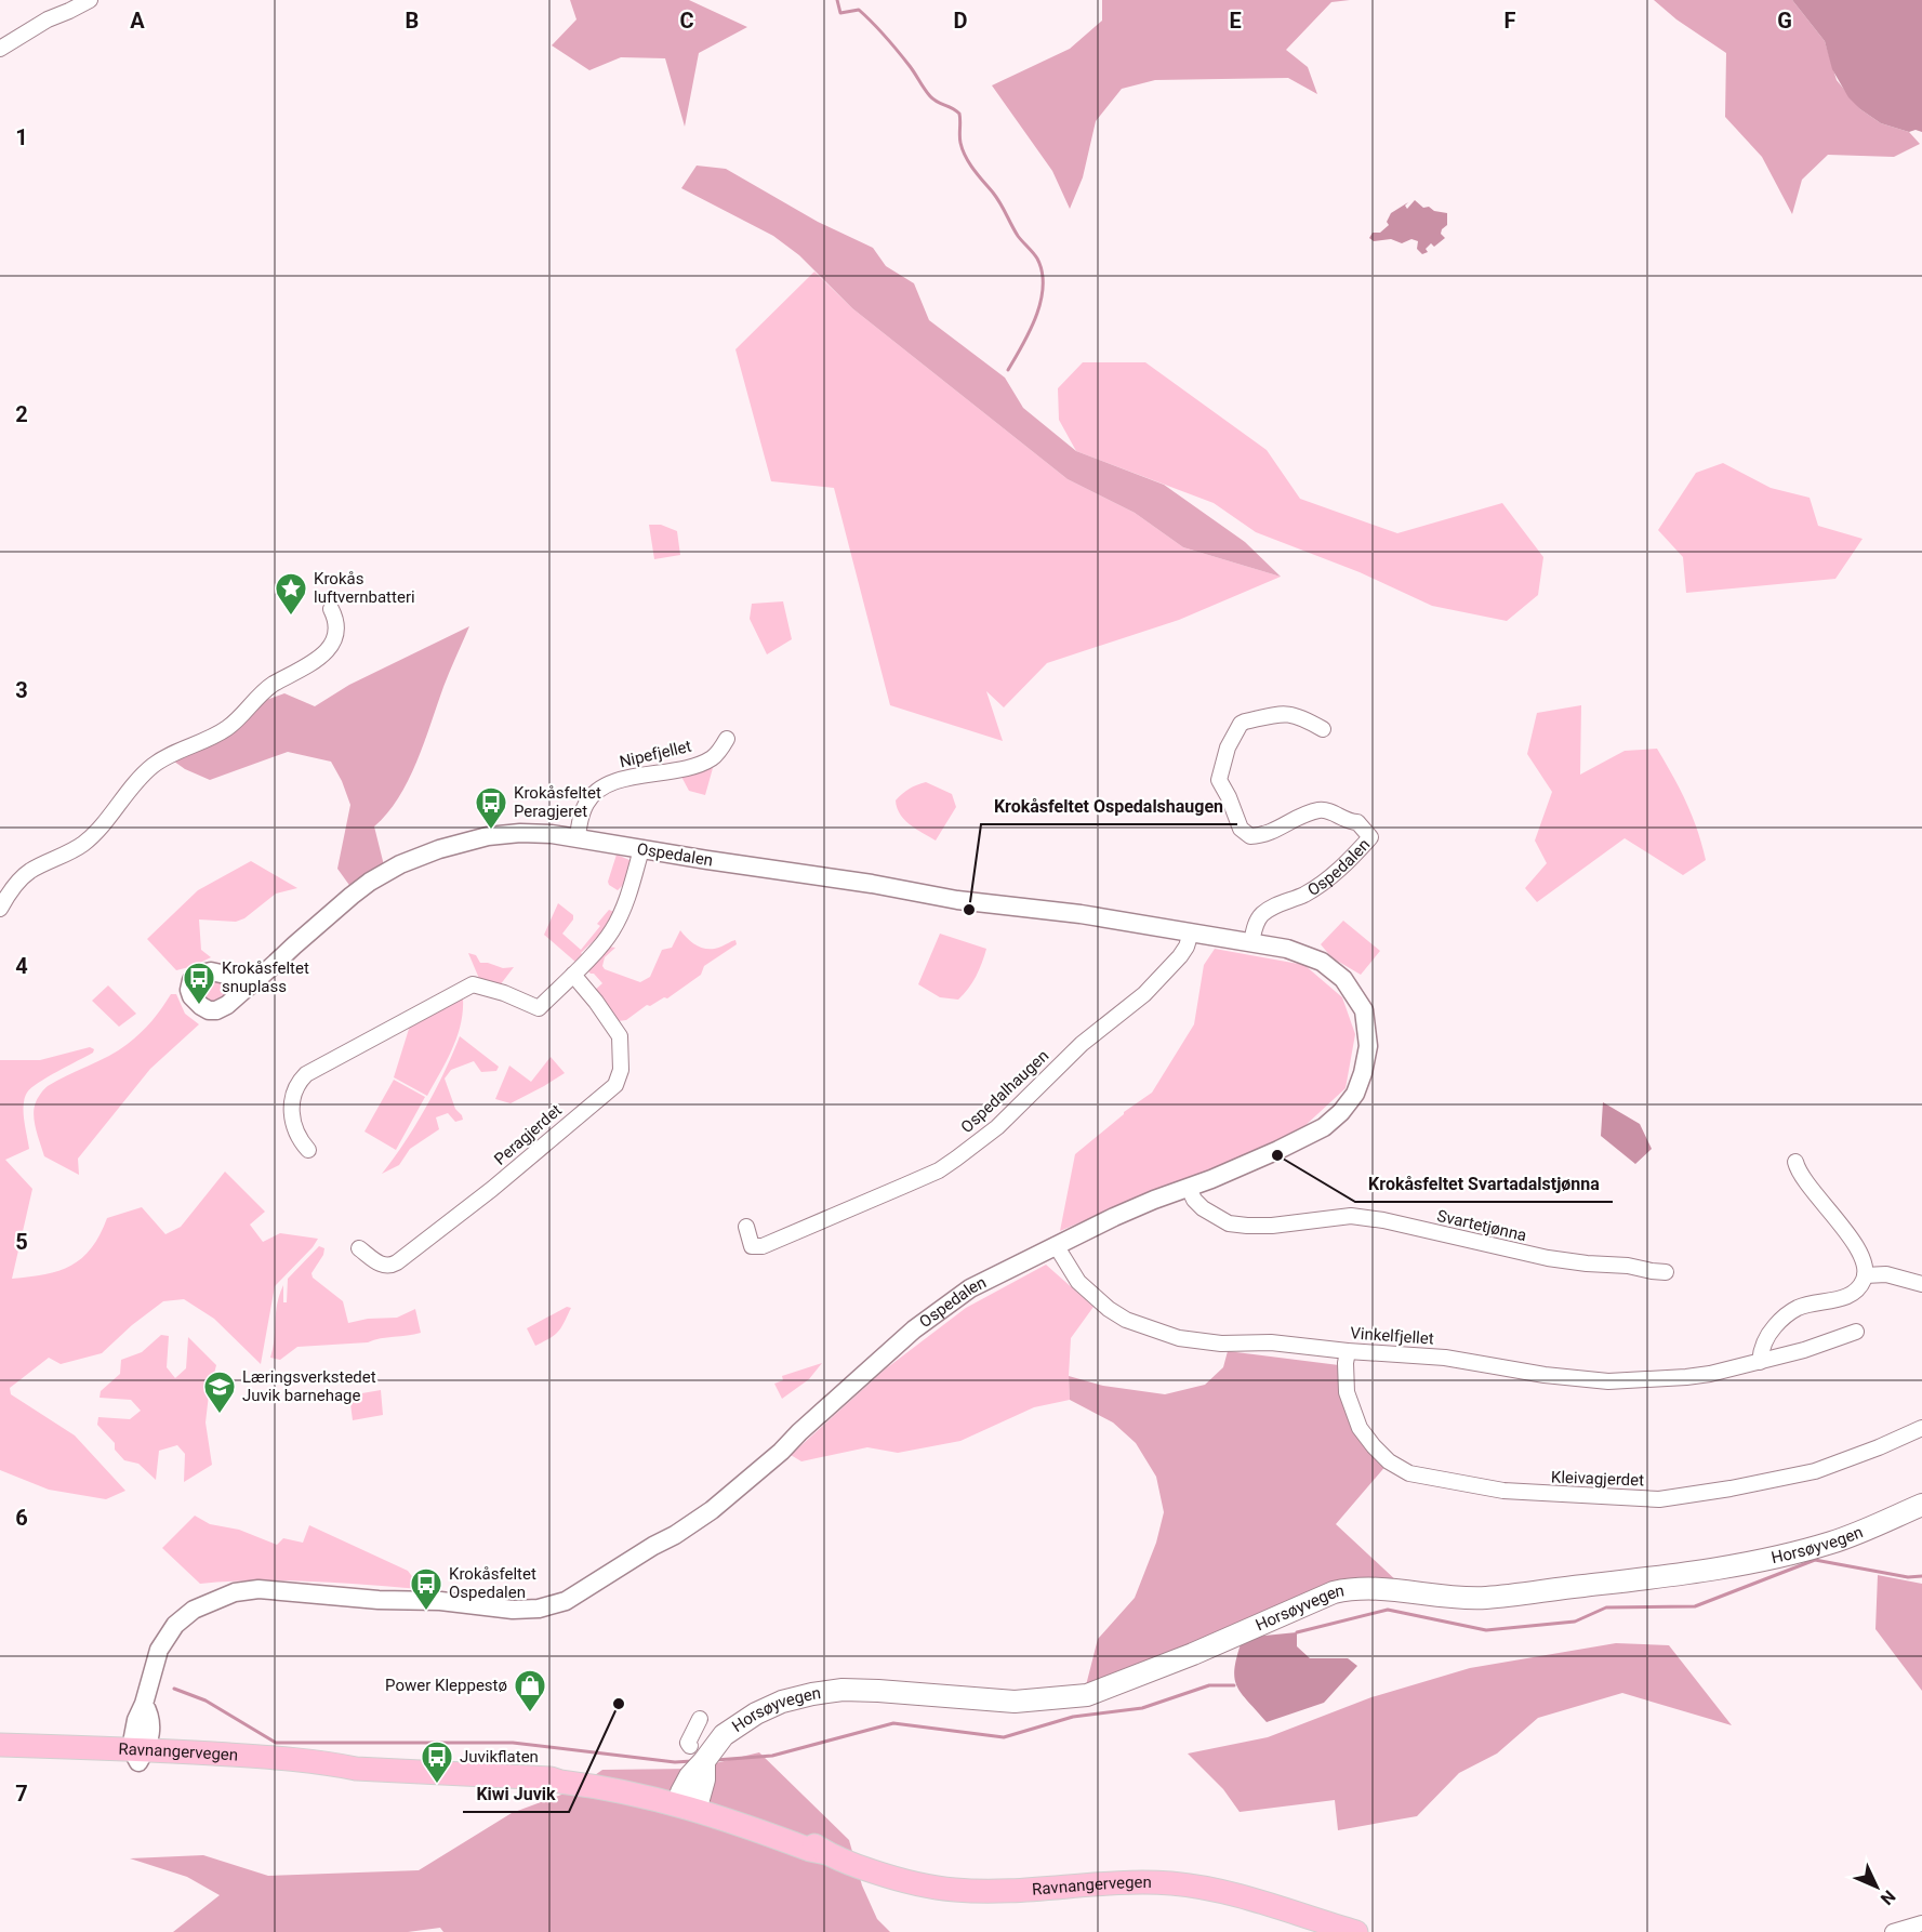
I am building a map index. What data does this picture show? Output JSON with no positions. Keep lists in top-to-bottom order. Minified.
{"streets":{"main road":["Horsøyvegen","Ravnangervegen"],"street":["Nipefjellet","Ospedalen","Ospedalhaugen","Peragjerdet","Svartetjønna","Vinkelfjellet","Kleivagjerdet"]},"crossings":[["Nipefjellet","Ospedalen"],["Ospedalen","Ospedalhaugen"],["Ospedalen","Svartetjønna"],["Ospedalen","Vinkelfjellet"],["Ospedalen","Ravnangervegen"],["Vinkelfjellet","Kleivagjerdet"]],"places":{"place":["Krokås luftvernbatteri"],"bus stop":["Krokåsfeltet Peragjeret","Krokåsfeltet snuplass","Krokåsfeltet Ospedalen","Juvikflaten"],"other":["Krokåsfeltet Ospedalshaugen","Krokåsfeltet Svartadalstjønna","Kiwi Juvik"],"school or university":["Læringsverkstedet Juvik barnehage"],"shop":["Power Kleppestø"]},"north":"bottom right","grid":{"columns":["A","B","C","D","E","F","G"],"rows":["1","2","3","4","5","6","7"]}}
